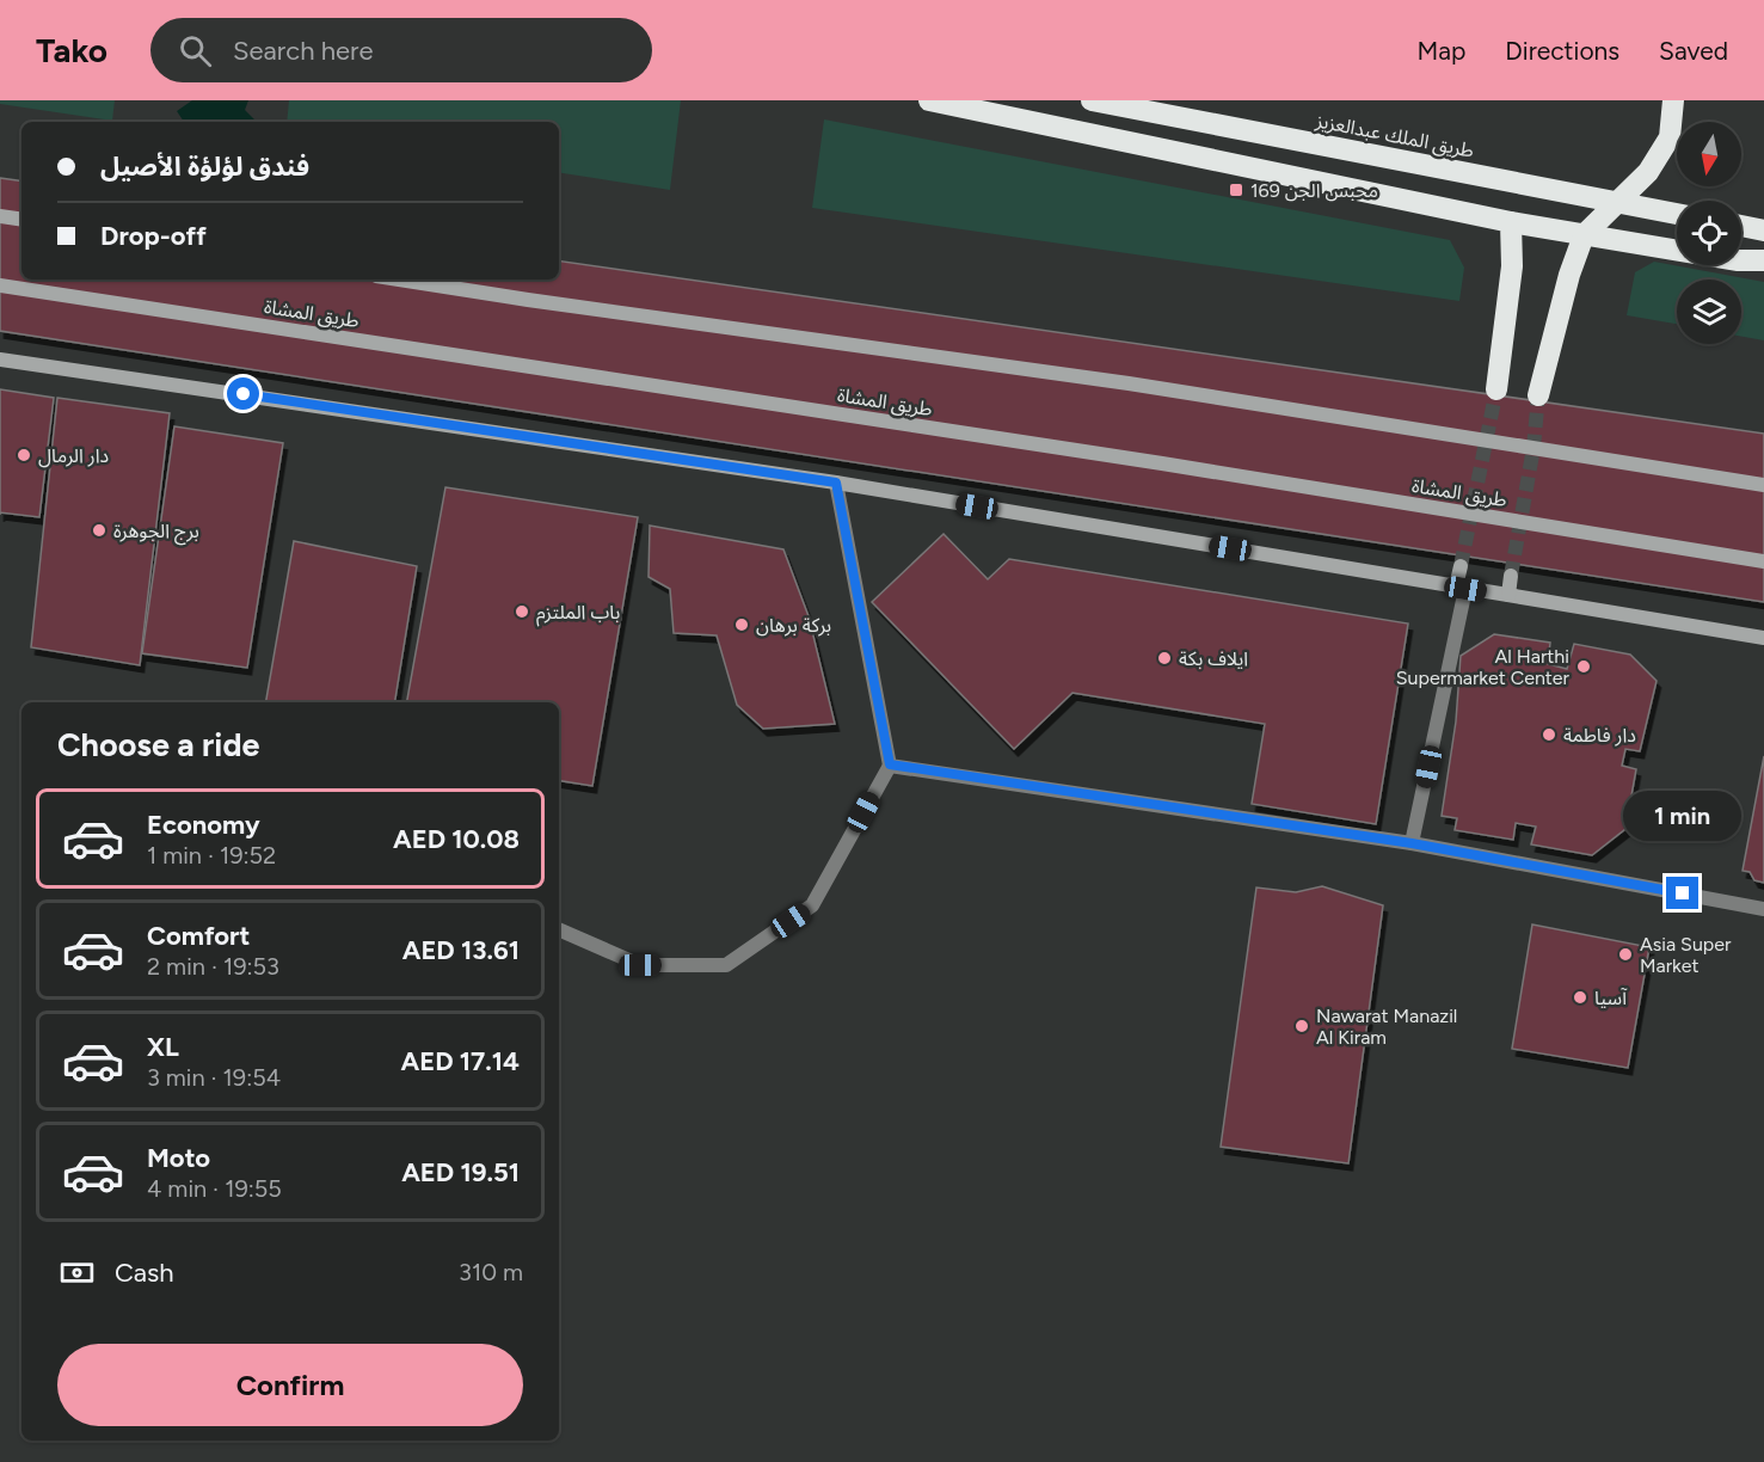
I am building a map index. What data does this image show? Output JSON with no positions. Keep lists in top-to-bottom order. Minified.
{"streets":{"highway":["طريق الملك عبدالعزيز"],"main road":["طريق المشاة"]},"places":{"transit":["محبس الجن 169"],"other":["دار الرمال","برج الجوهرة","باب الملتزم","بركة برهان","ايلاف بكة","Al Harthi Supermarket Center","دار فاطمة","Asia Super Market","آسيا","Nawarat Manazil Al Kiram"]},"north":"bottom","page":{"header":"Tako","search":"Search here","nav":["Map","Directions","Saved"],"banner":["فندق لؤلؤة الأصيل","Drop-off"],"heading":"Choose a ride","list":[{"name":"Economy","note":"1 min · 19:52","value":"AED 10.08"},{"name":"Comfort","note":"2 min · 19:53","value":"AED 13.61"},{"name":"XL","note":"3 min · 19:54","value":"AED 17.14"},{"name":"Moto","note":"4 min · 19:55","value":"AED 19.51"}],"bubble":"1 min","pay":["Cash","310 m"],"buttons":"Confirm"}}
